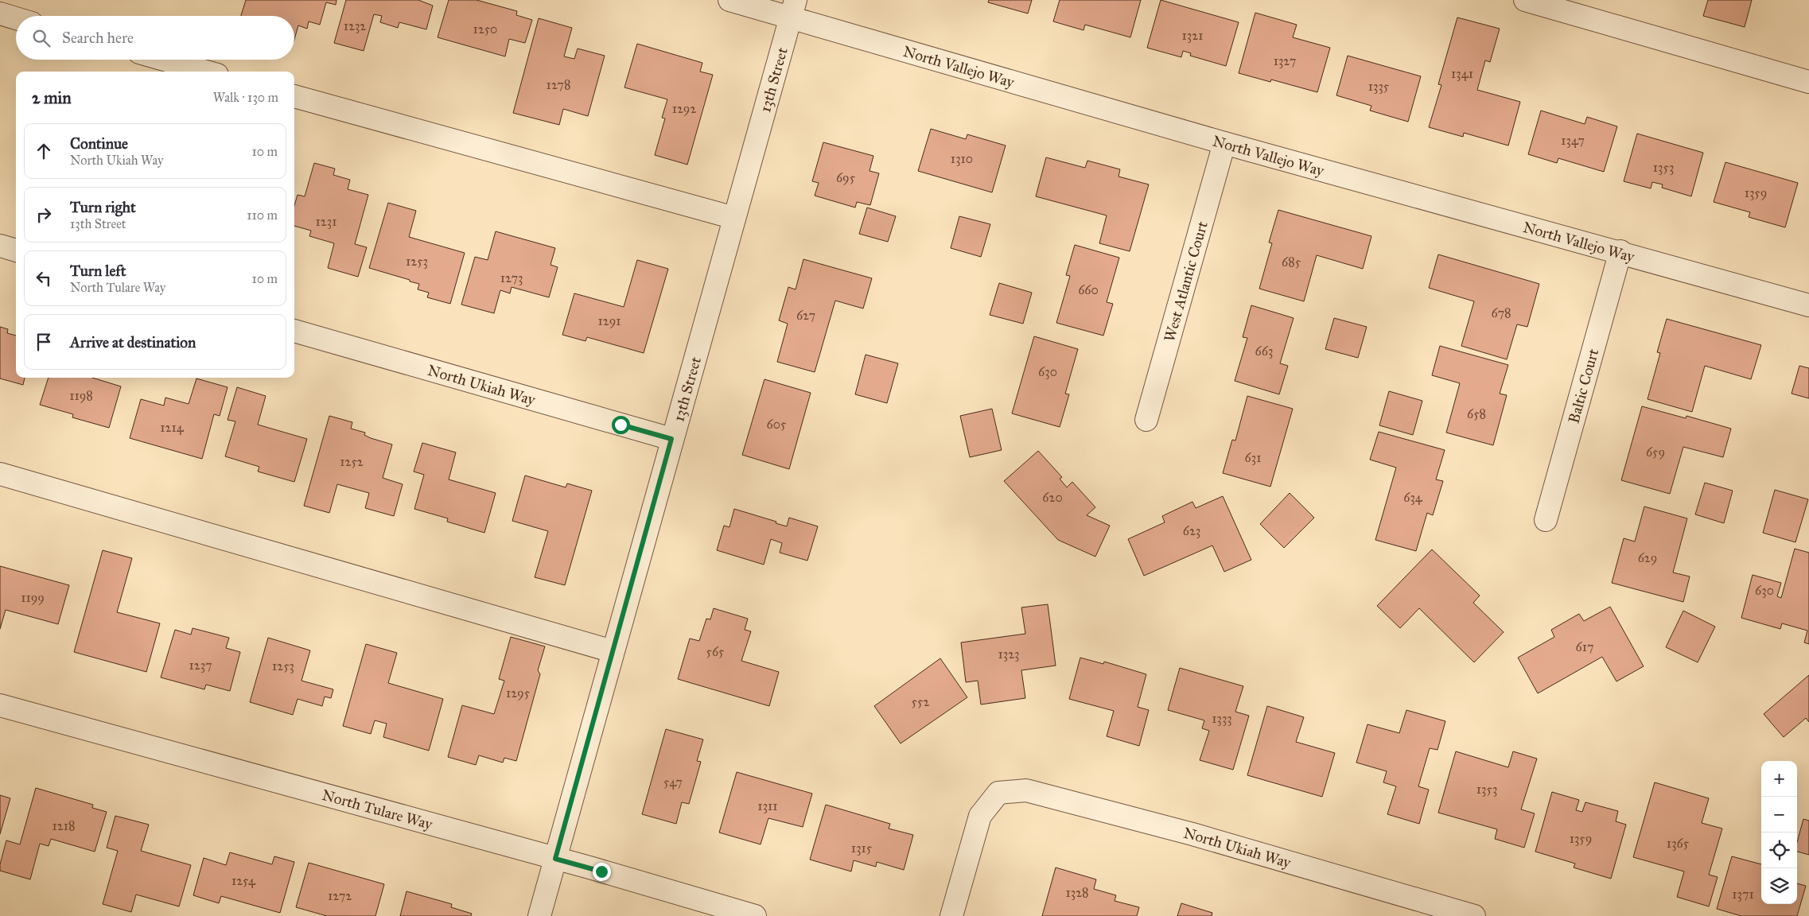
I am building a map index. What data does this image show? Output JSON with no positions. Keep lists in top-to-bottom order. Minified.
{"streets":{"street":["North Vallejo Way","13th Street","West Atlantic Court","North Ukiah Way","Baltic Court","North Tulare Way"]},"crossings":[["North Vallejo Way","13th Street"],["North Vallejo Way","West Atlantic Court"],["North Vallejo Way","Baltic Court"],["13th Street","North Ukiah Way"],["13th Street","North Tulare Way"]],"house_numbers":["1232","1250","1321","1327","1341","1278","1335","1292","1347","1310","1353","695","1359","1231","1253","685","1273","660","678","627","1291","663","630","1198","658","605","1214","659","631","1252","620","634","623","629","630","1199","617","565","1323","1237","1253","1295","552","1333","547","1353","1311","1218","1359","1365","1315","1254","1328","1371","1272"],"page":{"search":"Search here","heading":["2 min","Walk · 130 m"],"list":[["Continue","North Ukiah Way","10 m"],["Turn right","13th Street","110 m"],["Turn left","North Tulare Way","10 m"],"Arrive at destination"],"map_buttons":["+","−"]}}
